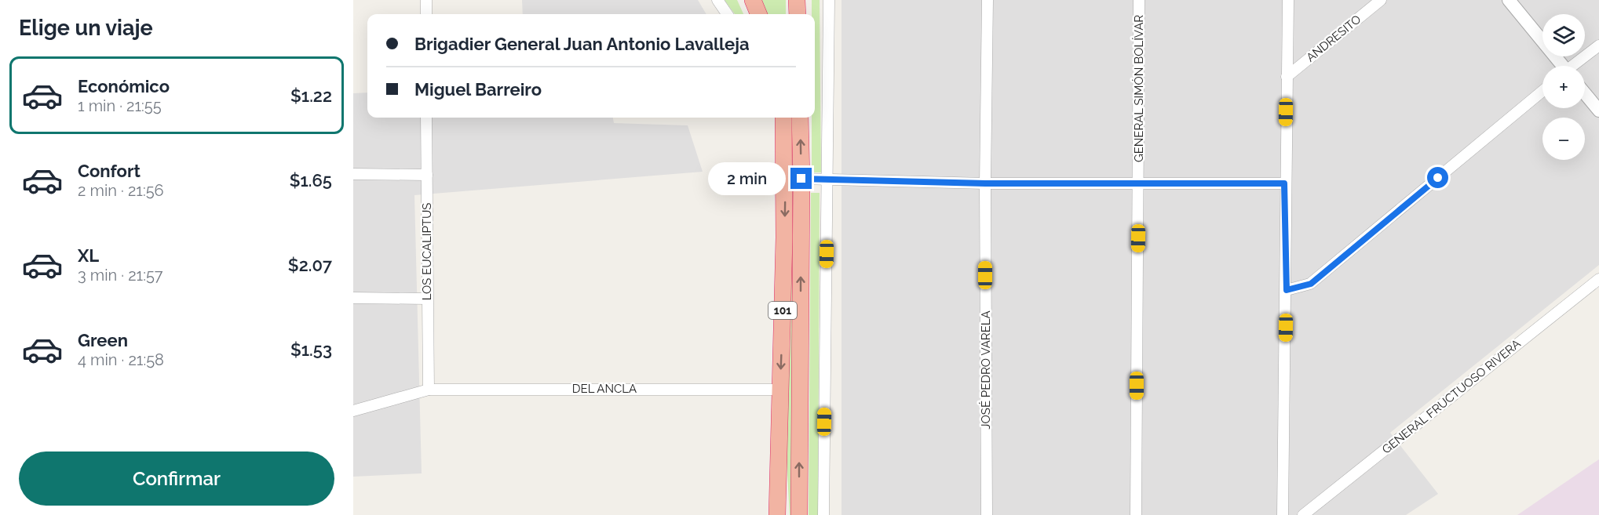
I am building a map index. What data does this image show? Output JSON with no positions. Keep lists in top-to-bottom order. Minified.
{"streets":{"highway":["101"],"street":["ANDRESITO","GENERAL SIMÓN BOLÍVAR","LOS EUCALIPTUS","JOSÉ PEDRO VARELA","DEL ANCLA","GENERAL FRUCTUOSO RIVERA"]},"crossings":[["LOS EUCALIPTUS","DEL ANCLA"],["101","DEL ANCLA"]],"page":{"heading":"Elige un viaje","map_buttons":["+","−"],"banner":["Brigadier General Juan Antonio Lavalleja","Miguel Barreiro"],"list":[{"name":"Económico","note":"1 min · 21:55","value":"$1.22"},{"name":"Confort","note":"2 min · 21:56","value":"$1.65"},{"name":"XL","note":"3 min · 21:57","value":"$2.07"},{"name":"Green","note":"4 min · 21:58","value":"$1.53"}],"bubble":"2 min","buttons":"Confirmar"}}
